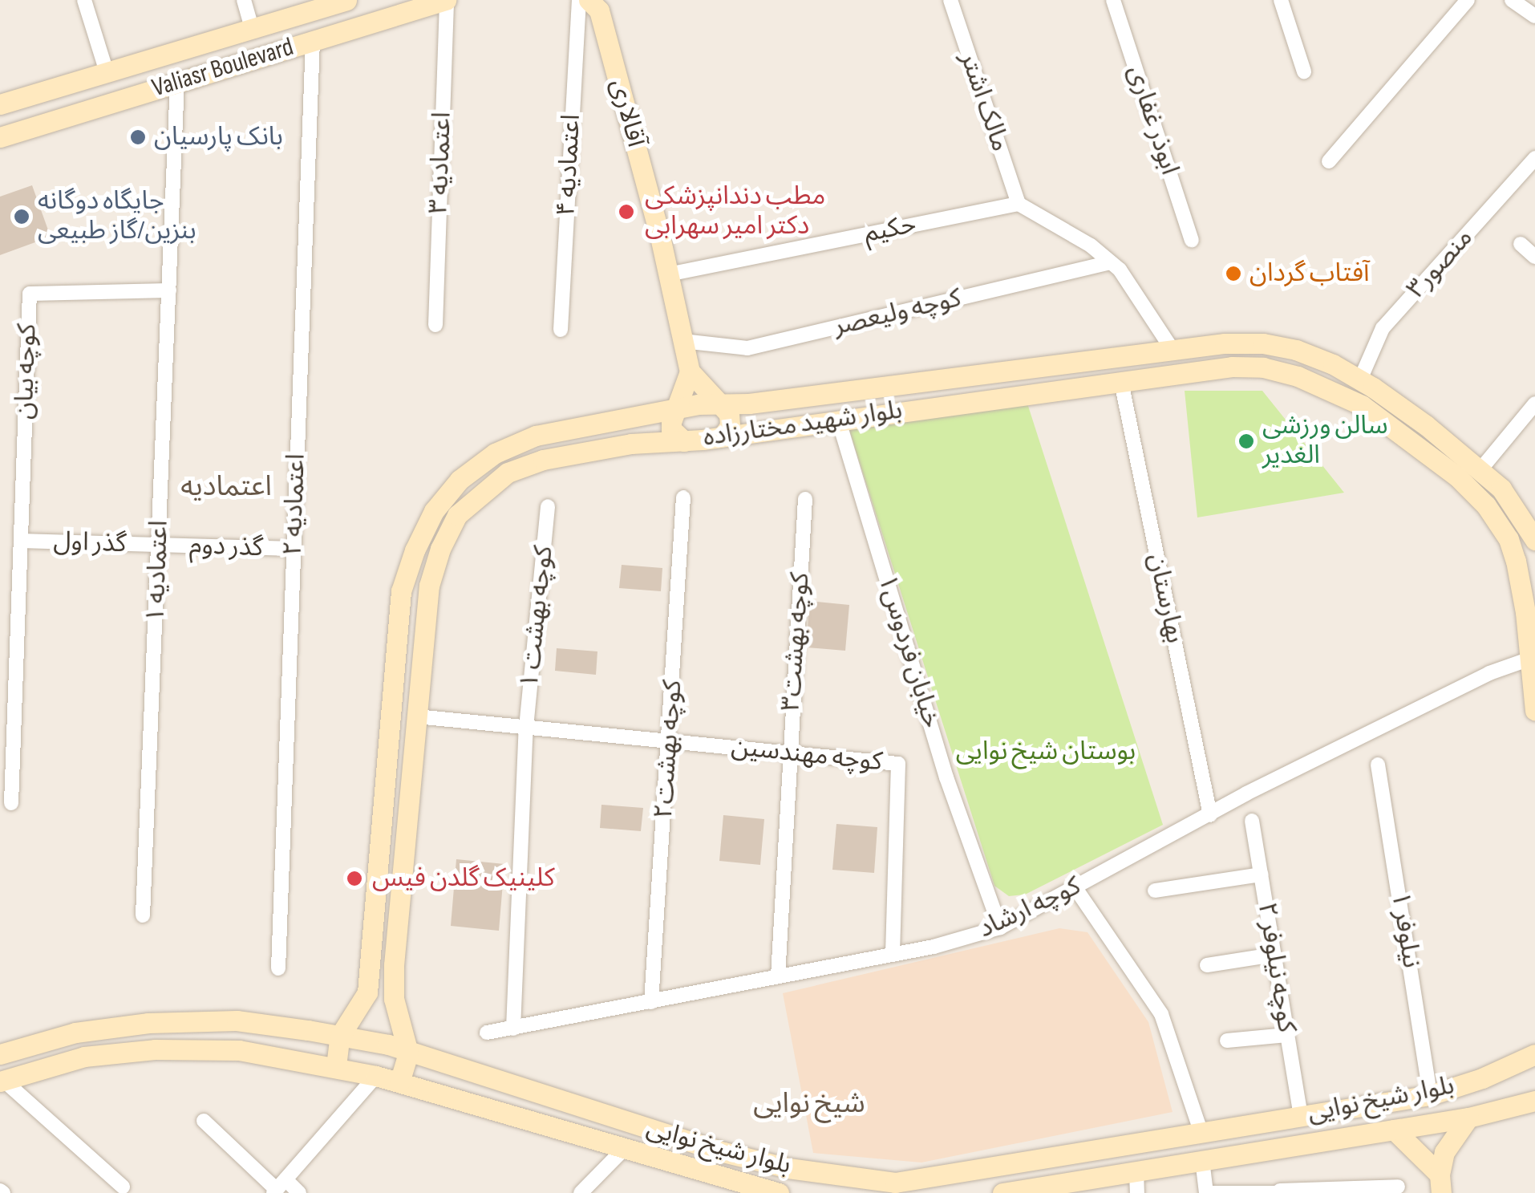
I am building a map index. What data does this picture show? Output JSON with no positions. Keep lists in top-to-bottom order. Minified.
{"streets":{"street":["Valiasr Boulevard","مالک اشتر","آقالاری","ابوذر غفاری","اعتمادیه ۳","اعتمادیه ۴","حکیم","منصور۳","کوچه ولیعصر","کوچه بیان","بلوار شهید مختارزاده","اعتمادیه ۲","گذر اول","گذر دوم","اعتمادیه ۱","بهارستان","کوچه بهشت ۱","کوچه بهشت۳","خیابان فردوس۱","کوچه بهشت۲","کوچه مهندسین","کوچه ارشاد","۱ نیلوفر","کوچه نیلوفر ۲","بلوار شیخ نوایی"]},"crossings":[["Valiasr Boulevard","اعتمادیه ۳"],["Valiasr Boulevard","اعتمادیه ۲"],["Valiasr Boulevard","اعتمادیه ۱"],["مالک اشتر","حکیم"],["آقالاری","حکیم"],["آقالاری","کوچه ولیعصر"],["منصور۳","بلوار شهید مختارزاده"],["کوچه بیان","گذر اول"],["کوچه بیان","اعتمادیه ۱"],["بلوار شهید مختارزاده","بهارستان"],["بلوار شهید مختارزاده","خیابان فردوس۱"],["بلوار شهید مختارزاده","کوچه مهندسین"],["بلوار شهید مختارزاده","کوچه ارشاد"],["بلوار شهید مختارزاده","بلوار شیخ نوایی"],["اعتمادیه ۲","گذر دوم"],["گذر اول","گذر دوم"],["گذر اول","اعتمادیه ۱"],["گذر دوم","اعتمادیه ۱"],["بهارستان","کوچه ارشاد"],["کوچه بهشت ۱","کوچه مهندسین"],["کوچه بهشت ۱","کوچه ارشاد"],["کوچه بهشت۳","کوچه مهندسین"],["کوچه بهشت۳","کوچه ارشاد"],["خیابان فردوس۱","کوچه ارشاد"],["کوچه بهشت۲","کوچه مهندسین"],["کوچه بهشت۲","کوچه ارشاد"],["کوچه مهندسین","کوچه ارشاد"],["۱ نیلوفر","بلوار شیخ نوایی"],["کوچه نیلوفر ۲","بلوار شیخ نوایی"]],"districts":["اعتمادیه","شیخ نوایی"],"parks":["بوستان شیخ نوایی"],"places":["بانک پارسیان","مطب دندانپزشکی دکتر امیر سهرابی","جایگاه دوگانه بنزین/گاز طبیعی","آفتاب گردان","سالن ورزشی الغدیر","کلینیک گلدن فیس"]}
